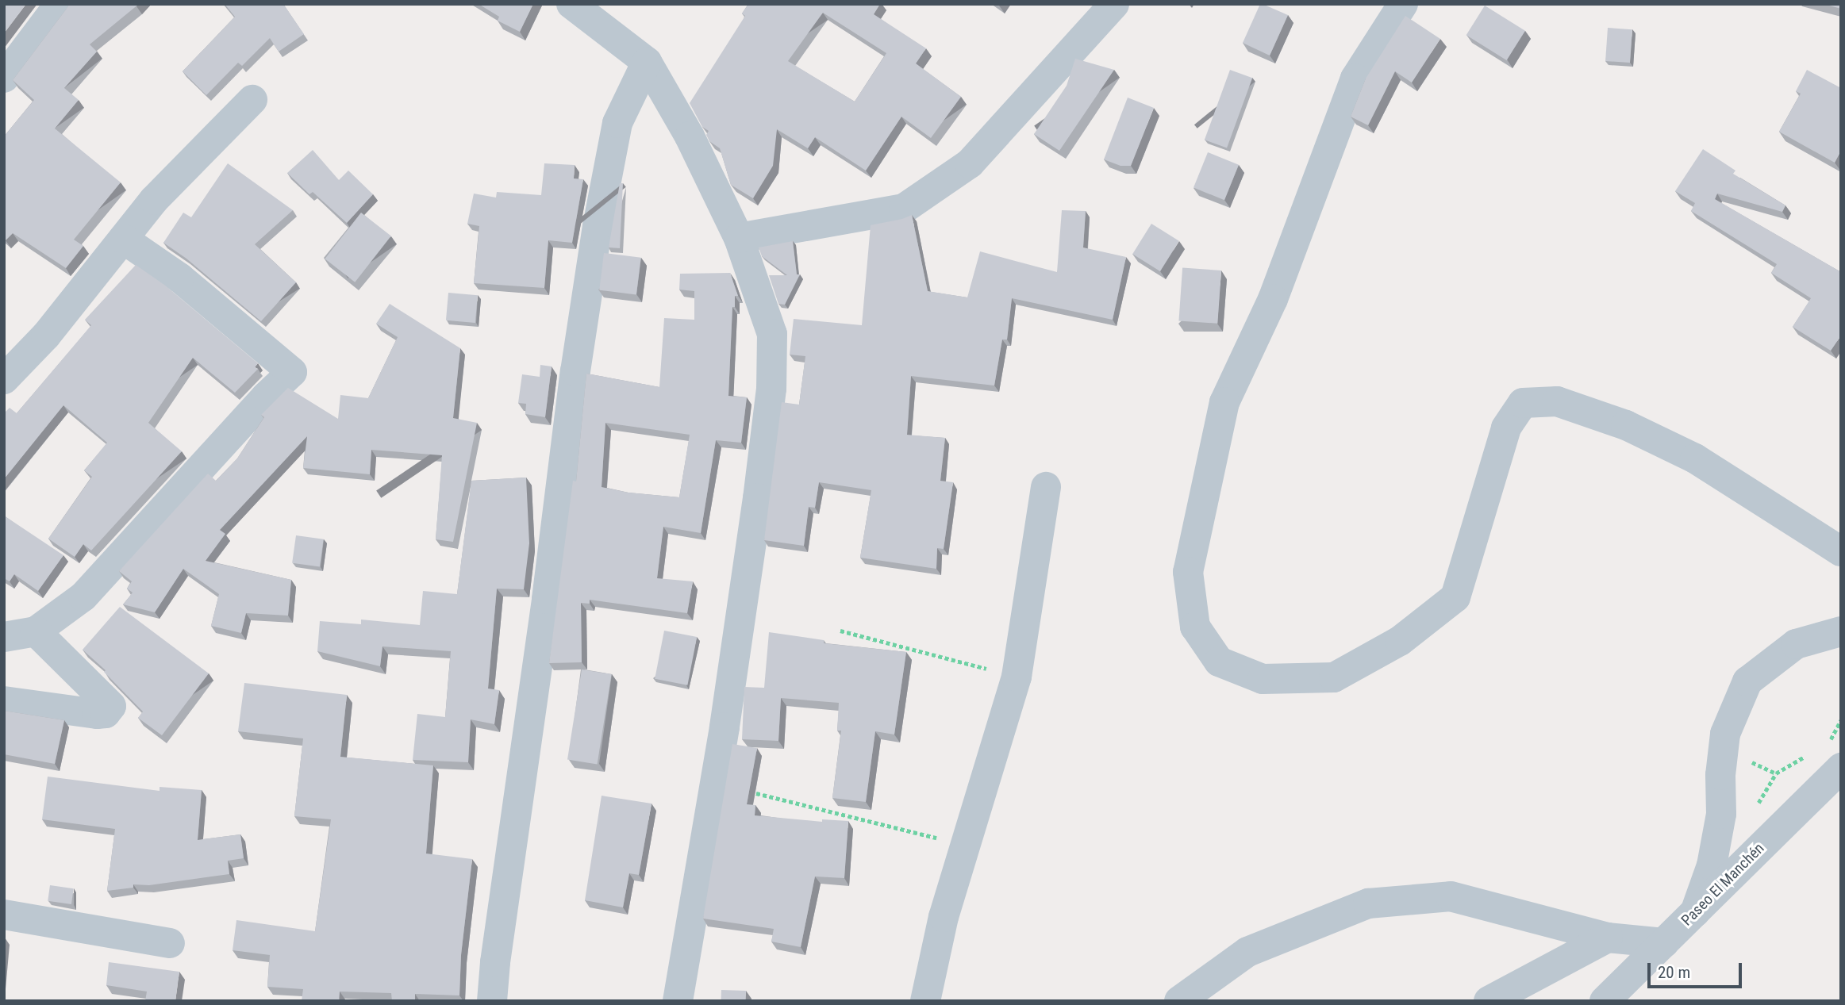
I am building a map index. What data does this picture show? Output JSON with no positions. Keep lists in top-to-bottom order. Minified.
{"streets":{"street":["Paseo El Manchén"]},"scale_bar":"20 m"}
